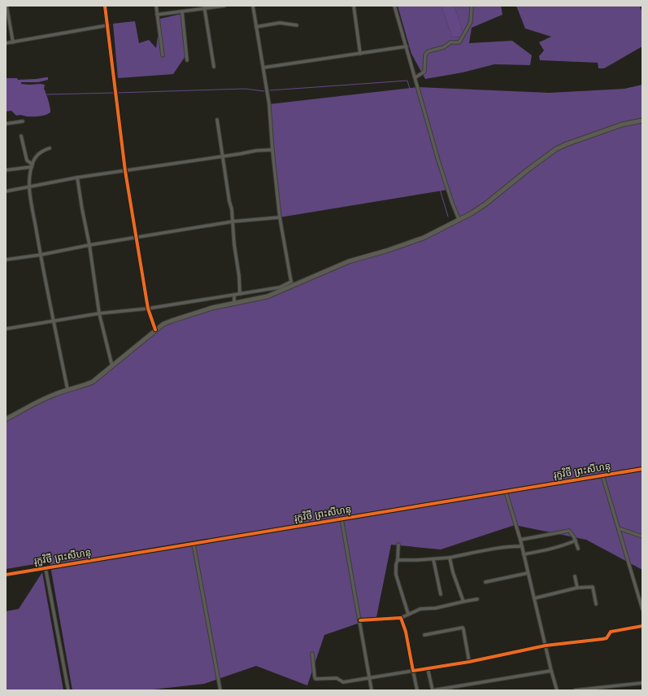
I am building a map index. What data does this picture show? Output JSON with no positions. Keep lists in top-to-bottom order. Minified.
{"streets":{"street":["រុក្ខវិថី ព្រះសីហនុ"]}}
